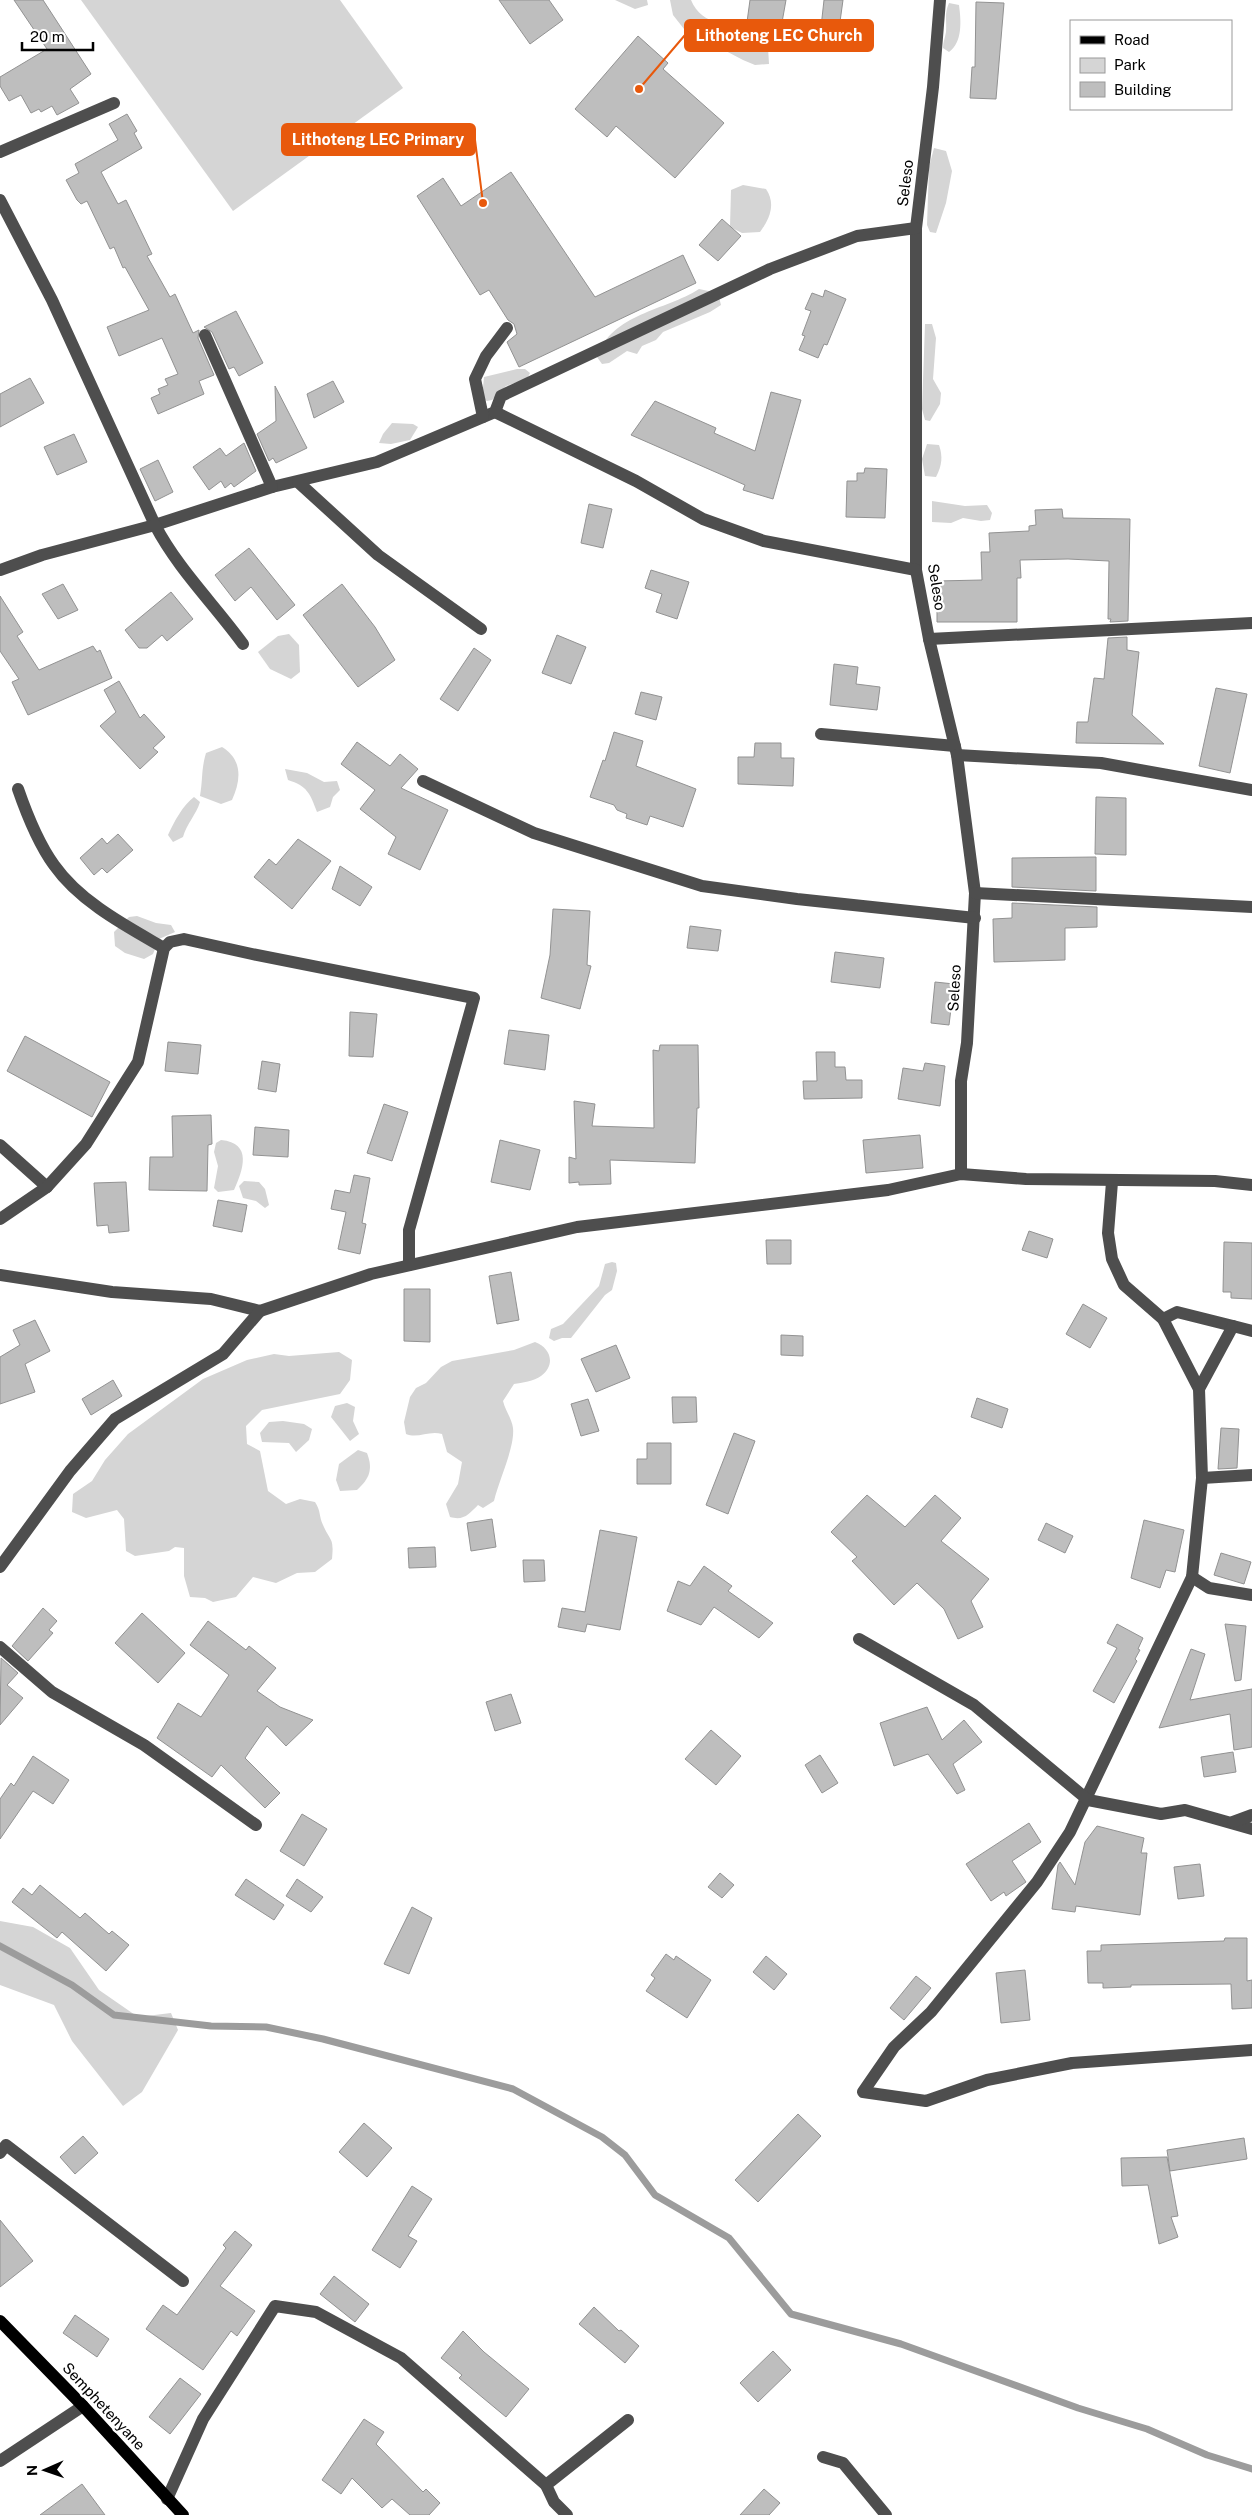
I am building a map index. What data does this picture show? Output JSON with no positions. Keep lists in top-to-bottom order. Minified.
{"streets":{"main road":["Semphetenyane"],"street":["Seleso"]},"places":["Lithoteng LEC Church","Lithoteng LEC Primary"],"legend":["Road","Park","Building"],"scale_bar":"20 m","north":"left"}
